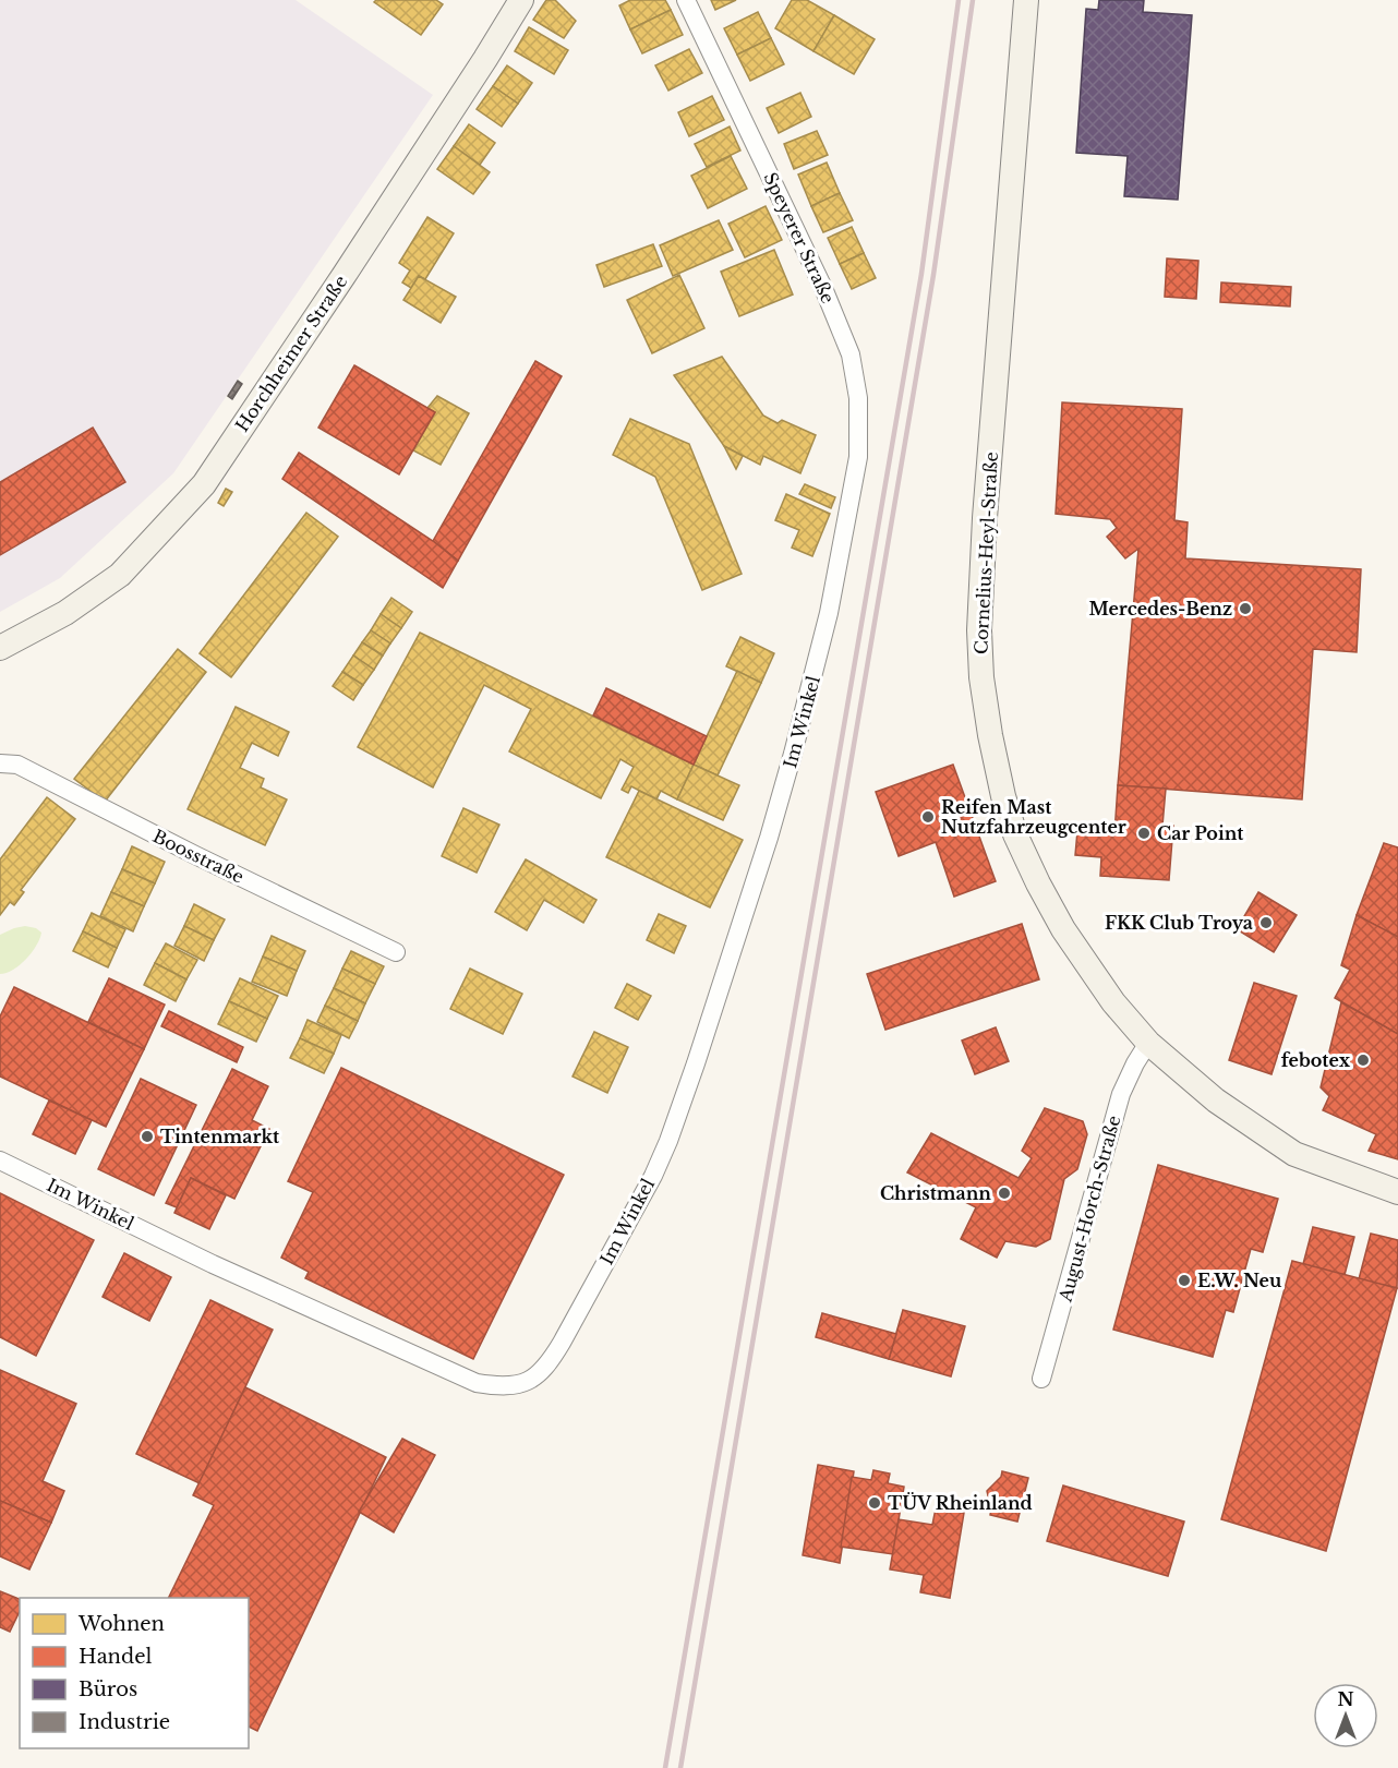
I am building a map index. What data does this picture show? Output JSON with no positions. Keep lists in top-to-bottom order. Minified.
{"streets":{"main road":["Horchheimer Straße","Cornelius-Heyl-Straße"],"street":["Speyerer Straße","Im Winkel","Boosstraße","August-Horch-Straße"]},"crossings":[["Speyerer Straße","Im Winkel"],["Cornelius-Heyl-Straße","August-Horch-Straße"]],"places":["Mercedes-Benz","Reifen Mast Nutzfahrzeugcenter","Car Point","FKK Club Troya","febotex","Tintenmarkt","Christmann","E.W. Neu","TÜV Rheinland"],"legend":["Wohnen","Handel","Büros","Industrie"],"north":"top"}
